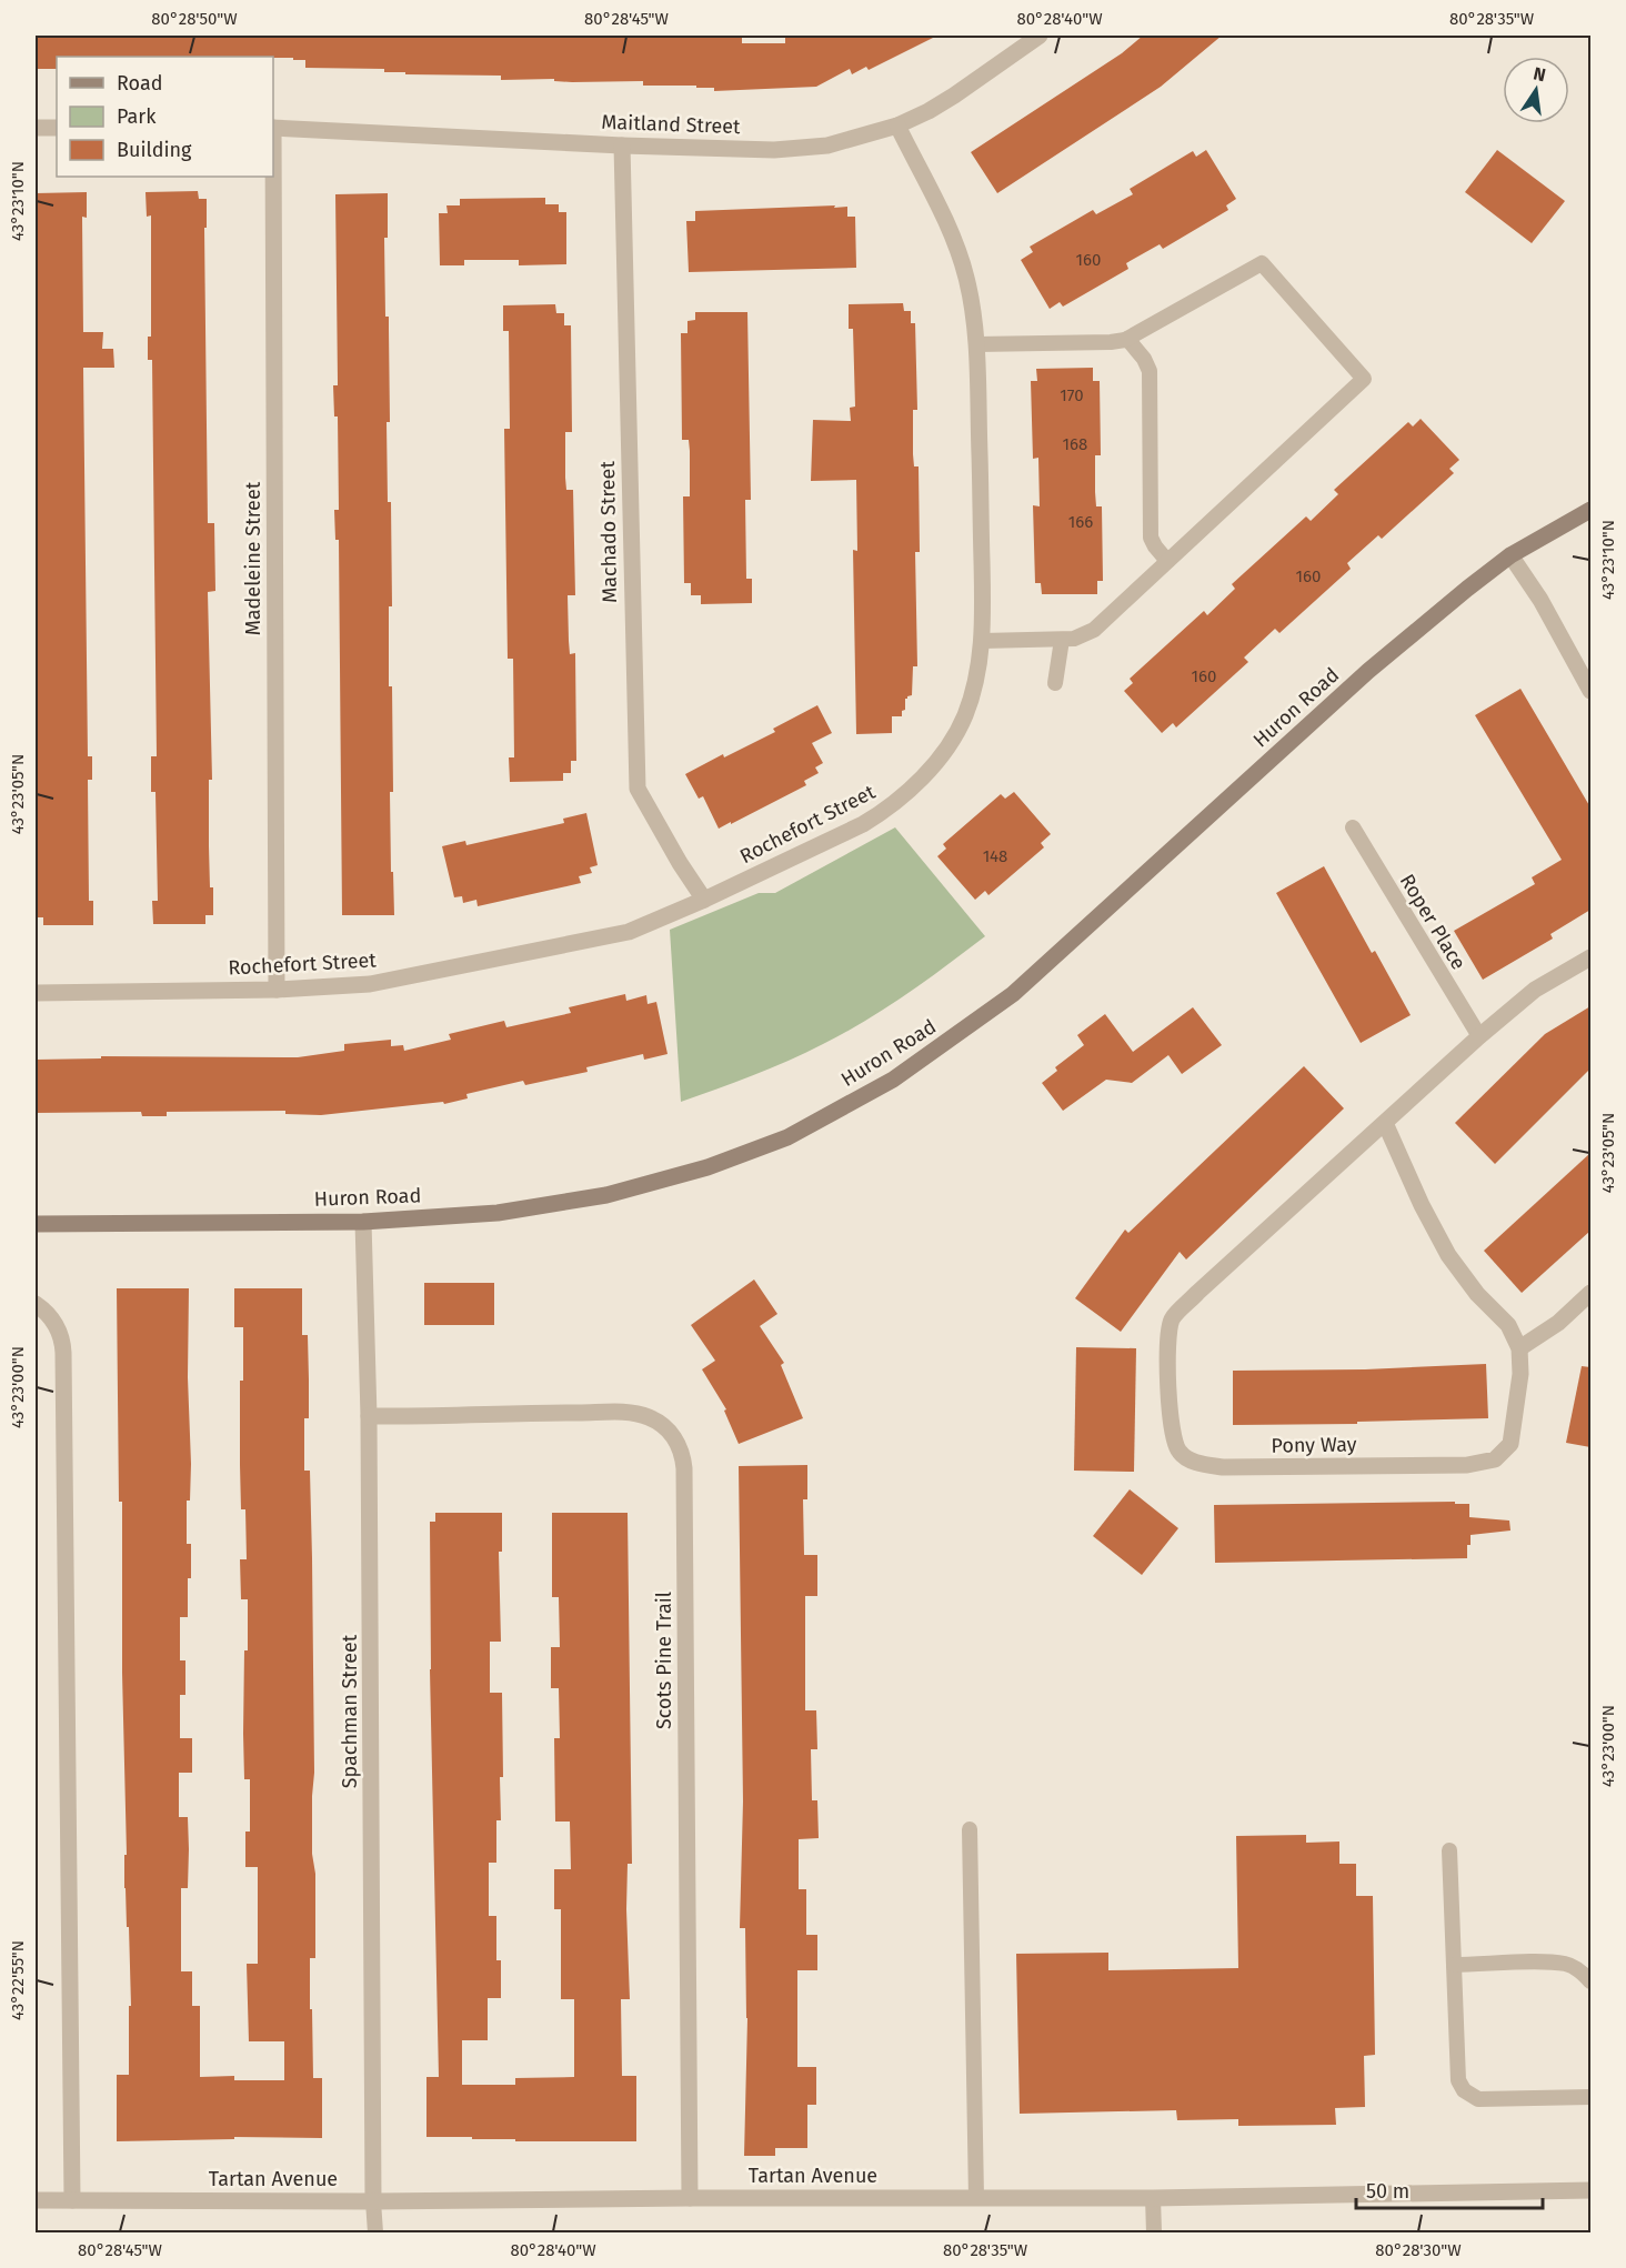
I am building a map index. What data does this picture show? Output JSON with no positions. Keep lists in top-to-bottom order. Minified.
{"streets":{"main road":["Huron Road"],"street":["Maitland Street","Machado Street","Madeleine Street","Rochefort Street","Pony Way","Scots Pine Trail","Spachman Street","Tartan Avenue"],"lane":["Roper Place"]},"crossings":[["Maitland Street","Machado Street"],["Maitland Street","Rochefort Street"],["Machado Street","Rochefort Street"],["Madeleine Street","Rochefort Street"],["Huron Road","Spachman Street"],["Roper Place","Pony Way"],["Scots Pine Trail","Spachman Street"],["Scots Pine Trail","Tartan Avenue"],["Spachman Street","Tartan Avenue"]],"house_numbers":["160","170","168","166","160","160","148"],"legend":["Road","Park","Building"],"scale_bar":"50 m","north":"top","coordinates":["80°28'50\"W","80°28'45\"W","80°28'40\"W","80°28'35\"W","43°23'10\"N","43°23'05\"N","43°23'00\"N","43°22'55\"N","80°28'30\"W"]}
